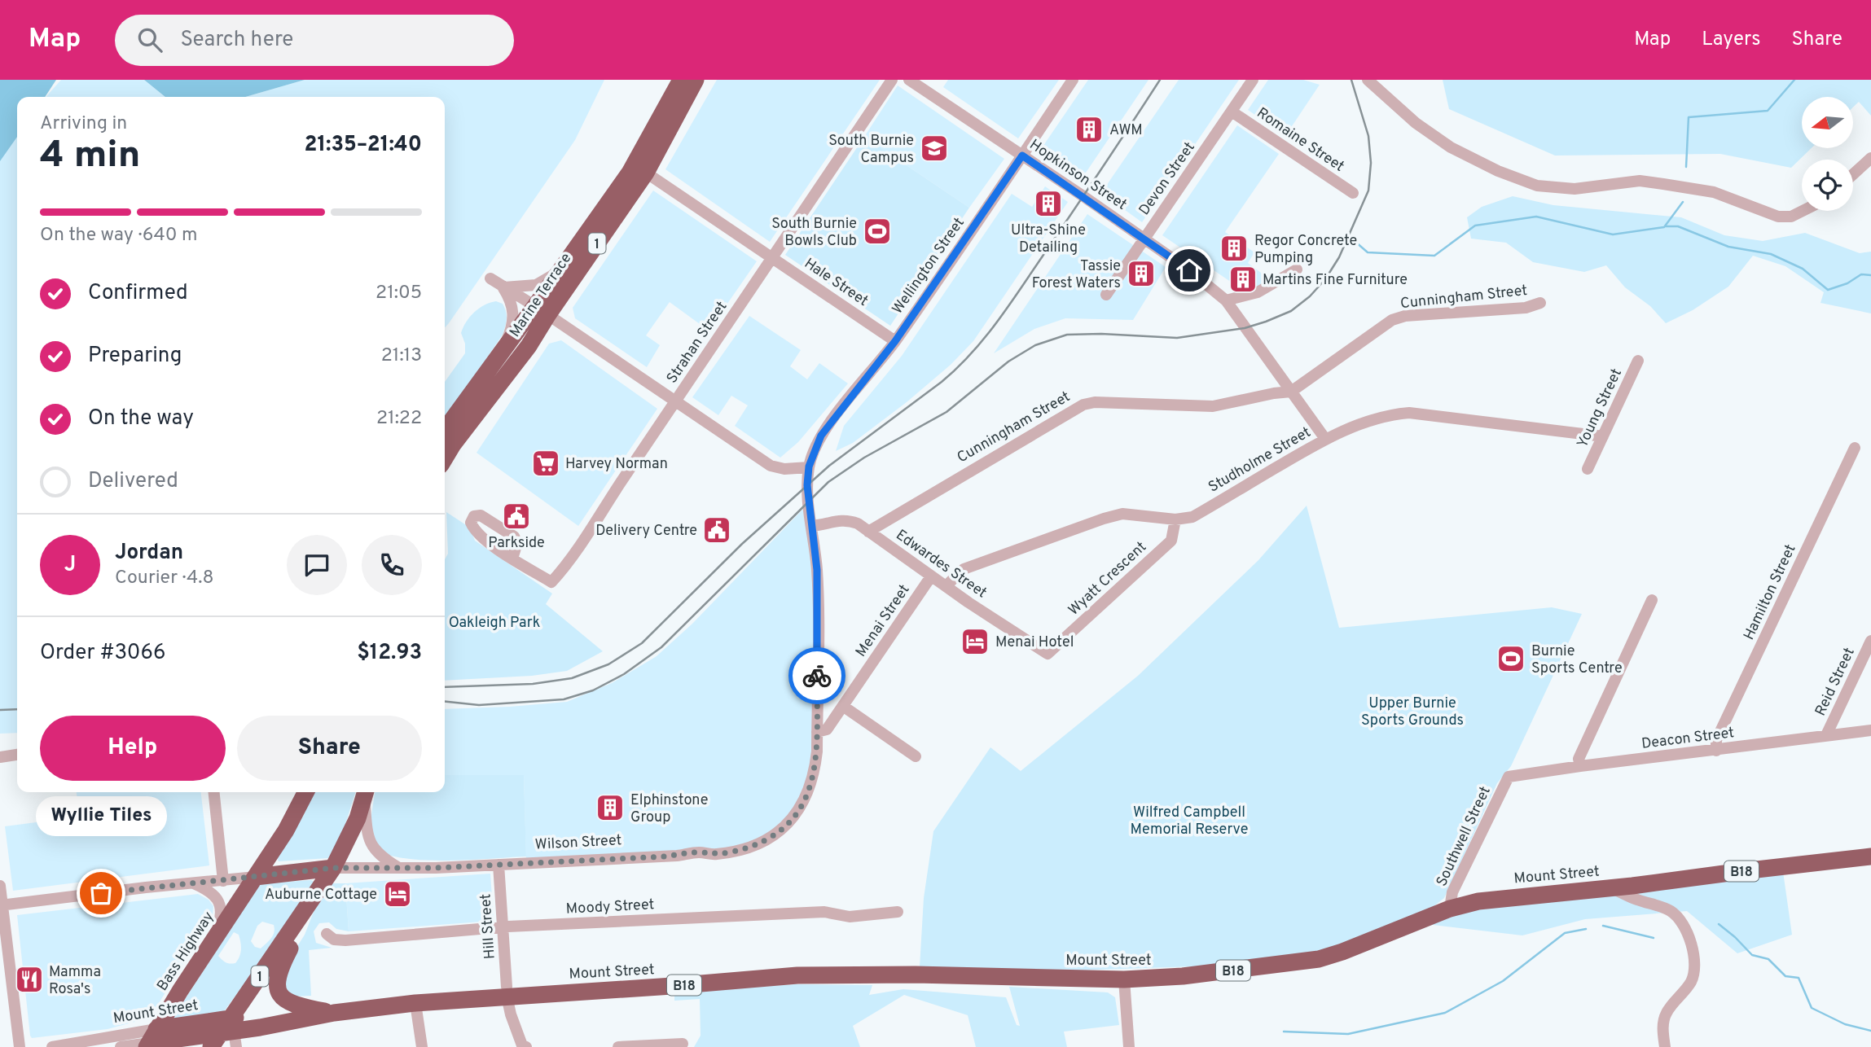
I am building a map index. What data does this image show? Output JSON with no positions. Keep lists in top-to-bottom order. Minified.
{"streets":{"highway":["1","Marine Terrace","Wilson Street","B18","Mount Street","Bass Highway"],"street":["Romaine Street","Hopkinson Street","Devon Street","Wellington Street","Hale Street","Cunningham Street","Strahan Street","Young Street","Studholme Street","Edwardes Street","Wyatt Crescent","Hamilton Street","Menai Street","Reid Street","Deacon Street","Southwell Street","Moody Street","Hill Street"]},"crossings":[["Romaine Street","Devon Street"],["Hopkinson Street","Devon Street"],["Hopkinson Street","Wellington Street"],["Hopkinson Street","Cunningham Street"],["Hopkinson Street","Studholme Street"],["1","Wilson Street"],["1","Mount Street"],["Wellington Street","Hale Street"],["Wellington Street","Wilson Street"],["Hale Street","Marine Terrace"],["Hale Street","Strahan Street"],["Cunningham Street","Edwardes Street"],["Young Street","Studholme Street"],["Studholme Street","Edwardes Street"],["Studholme Street","Wyatt Crescent"],["Edwardes Street","Wyatt Crescent"],["Edwardes Street","Menai Street"],["Edwardes Street","Wilson Street"],["Hamilton Street","Deacon Street"],["Menai Street","Wilson Street"],["Reid Street","Deacon Street"],["Deacon Street","Southwell Street"],["Southwell Street","Mount Street"],["Wilson Street","Hill Street"],["Wilson Street","Bass Highway"],["Mount Street","Hill Street"],["Mount Street","Bass Highway"],["Moody Street","Hill Street"]],"parks":["Oakleigh Park","Upper Burnie Sports Grounds","Wilfred Campbell Memorial Reserve"],"places":{"building":["AWM","Ultra-Shine Detailing","Regor Concrete Pumping","Tassie Forest Waters","Martins Fine Furniture","Elphinstone Group"],"school or university":["South Burnie Campus"],"sports":["South Burnie Bowls Club","Burnie Sports Centre"],"supermarket":["Harvey Norman"],"public building":["Parkside","Delivery Centre"],"hotel":["Menai Hotel","Auburne Cottage"],"other":["Wyllie Tiles"],"restaurant":["Mamma Rosa's"]},"north":"left","page":{"header":"Map","search":"Search here","nav":["Map","Layers","Share"],"heading":["4 min","Arriving in","21:35–21:40"],"panel":["Jordan","Courier · 4.8","Order #3066","$12.93"],"bar":"On the way · 640 m","list":[["Confirmed","21:05"],["Preparing","21:13"],["On the way","21:22"],"Delivered"],"round":"J","buttons":["Help","Share"],"bubble":"Wyllie Tiles"}}
